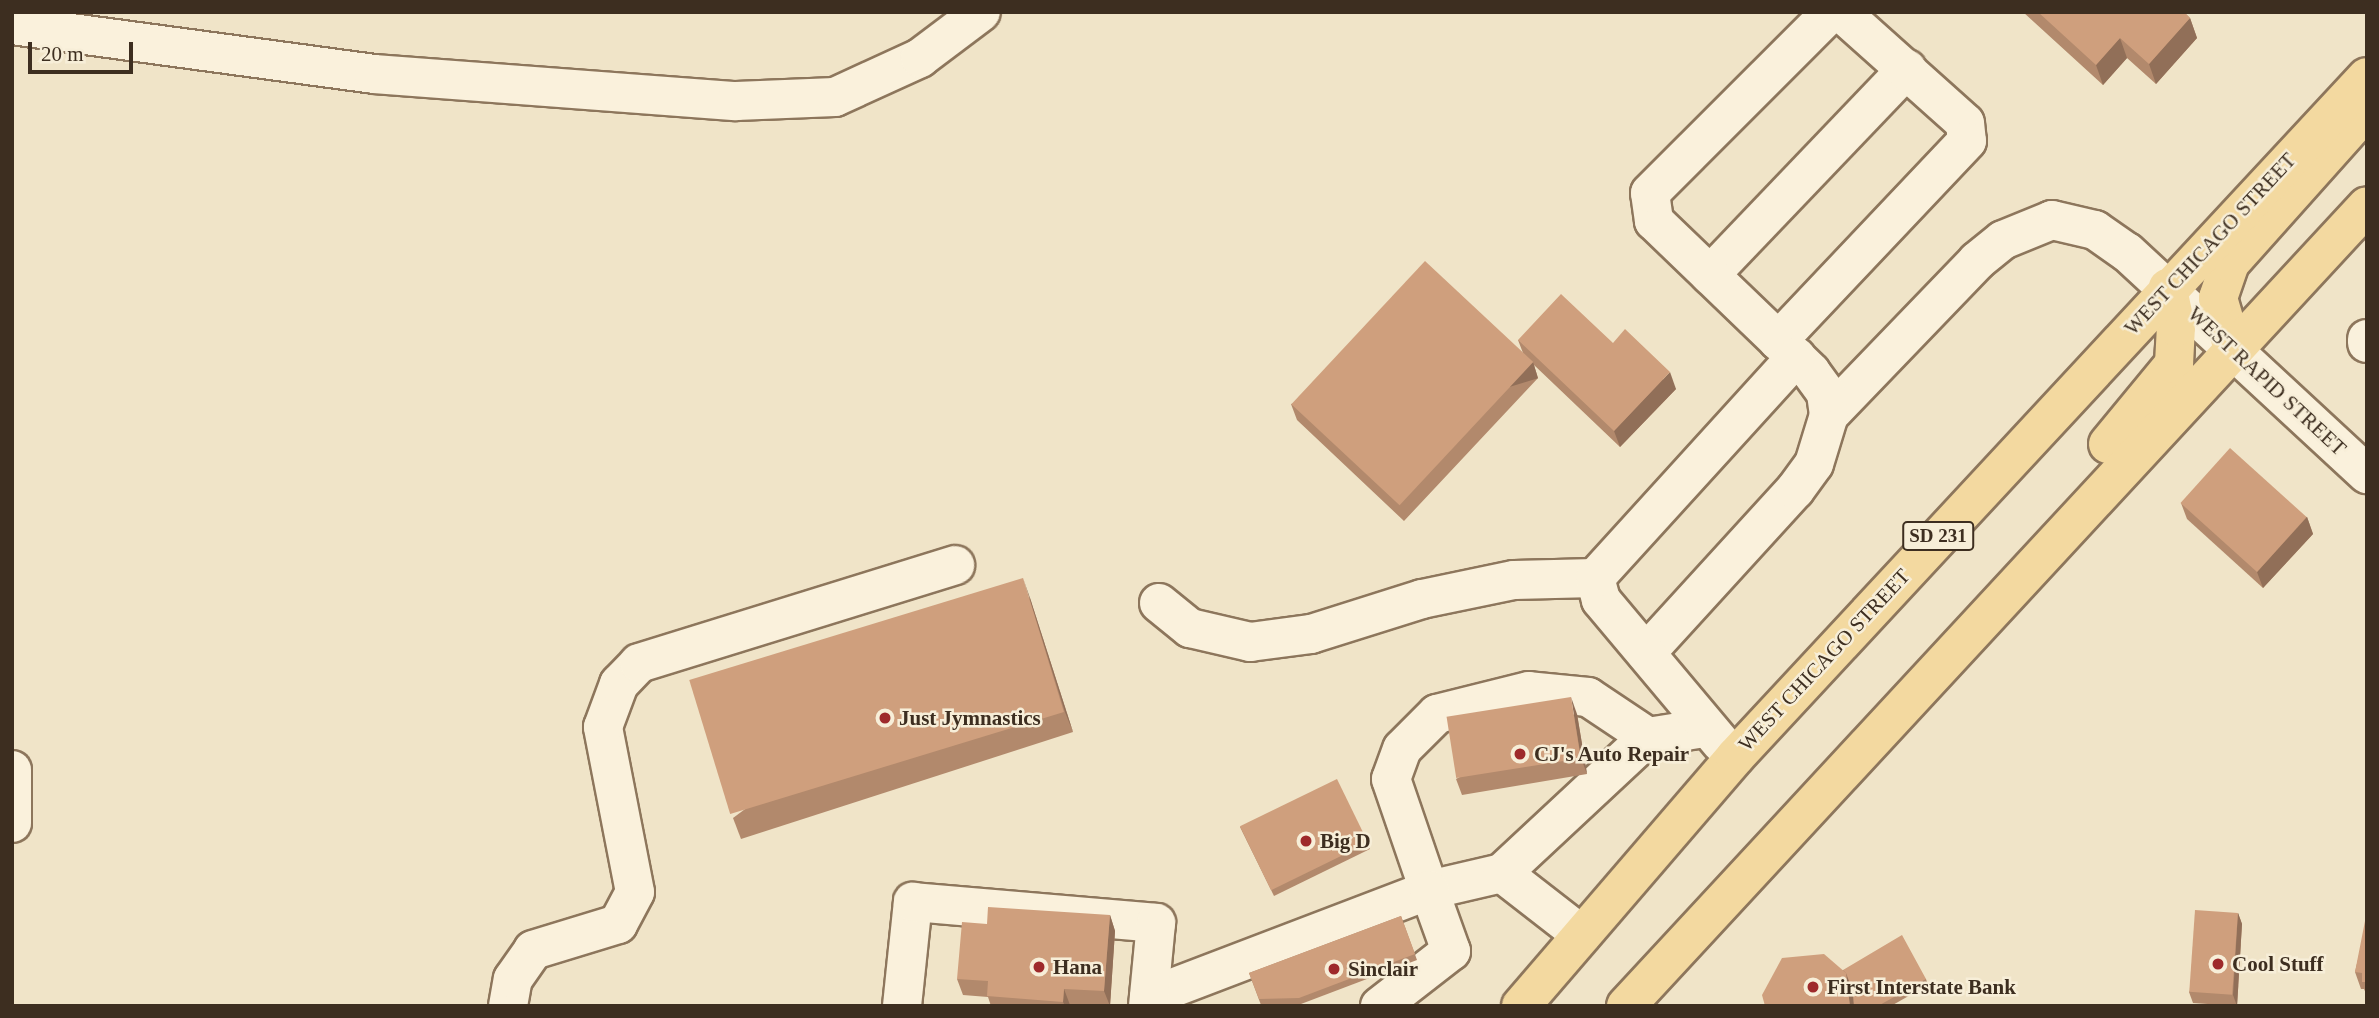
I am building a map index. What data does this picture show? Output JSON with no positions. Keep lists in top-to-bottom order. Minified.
{"streets":{"main road":["WEST CHICAGO STREET","SD 231"],"street":["WEST RAPID STREET"]},"crossings":[["WEST CHICAGO STREET","WEST RAPID STREET"]],"places":["Just Jymnastics","CJ's Auto Repair","Big D","Cool Stuff","Hana","Sinclair","First Interstate Bank"],"scale_bar":"20 m"}
